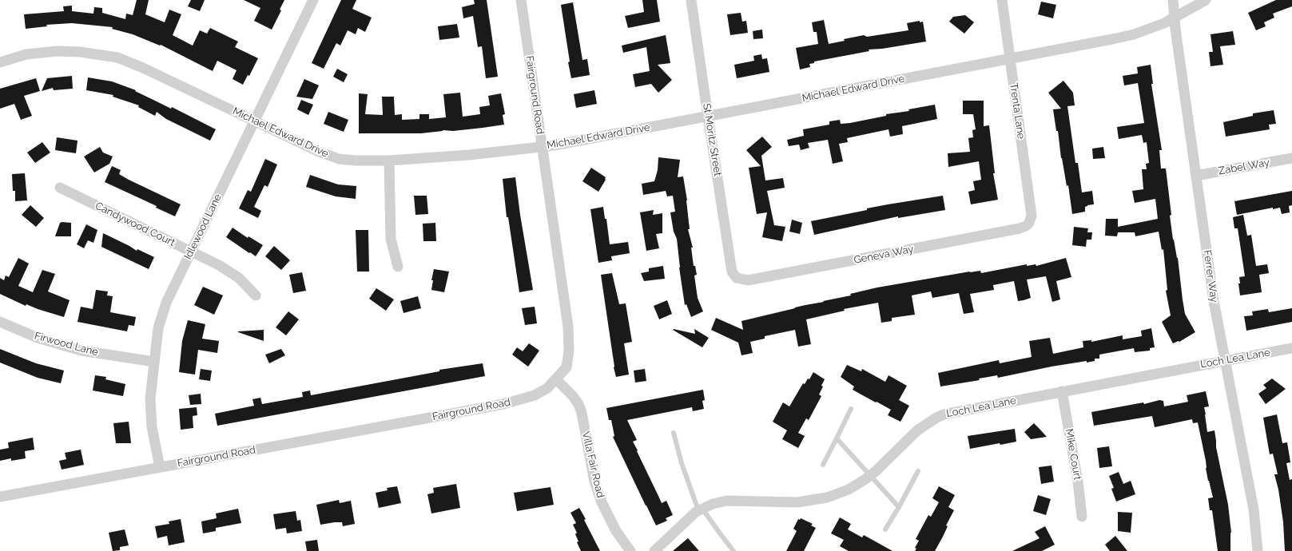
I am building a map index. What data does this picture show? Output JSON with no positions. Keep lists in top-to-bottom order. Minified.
{"streets":{"street":["Michael Edward Drive","Fairground Road","Trenta Lane","St Moritz Street","Zabel Way","Candywood Court","Idlewood Lane","Geneva Way","Ferrer Way","Firwood Lane","Loch Lea Lane","Mike Court","Villa Fair Road"]},"crossings":[["Michael Edward Drive","Fairground Road"],["Michael Edward Drive","Trenta Lane"],["Michael Edward Drive","St Moritz Street"],["Michael Edward Drive","Idlewood Lane"],["Michael Edward Drive","Ferrer Way"],["Fairground Road","Idlewood Lane"],["Fairground Road","Villa Fair Road"],["Trenta Lane","Geneva Way"],["St Moritz Street","Geneva Way"],["Zabel Way","Ferrer Way"],["Candywood Court","Idlewood Lane"],["Idlewood Lane","Firwood Lane"],["Ferrer Way","Loch Lea Lane"],["Loch Lea Lane","Mike Court"]]}
